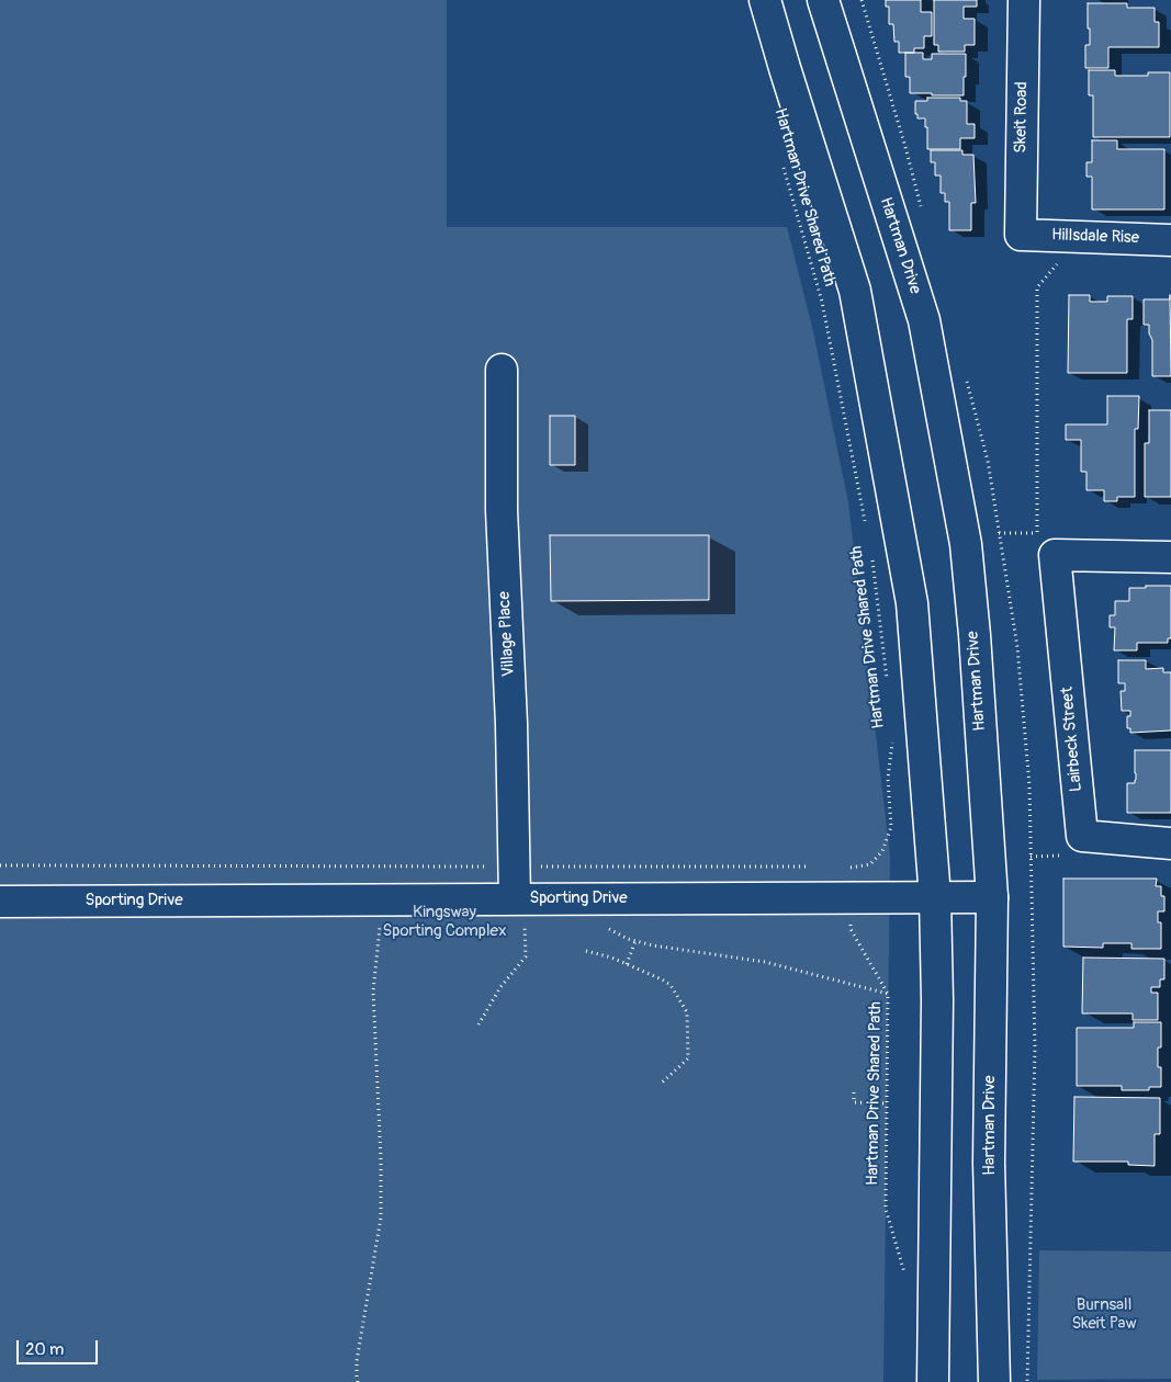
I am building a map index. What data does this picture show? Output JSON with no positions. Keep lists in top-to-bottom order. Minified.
{"streets":{"main road":["Skeit Road","Hillsdale Rise","Hartman Drive","Village Place","Lairbeck Street","Sporting Drive"],"path":["Hartman Drive Shared Path"]},"crossings":[["Skeit Road","Hillsdale Rise"],["Hartman Drive Shared Path","Sporting Drive"],["Hartman Drive","Sporting Drive"],["Village Place","Sporting Drive"]],"parks":["Kingsway Sporting Complex","Burnsall Skeit Paw"],"scale_bar":"20 m"}
